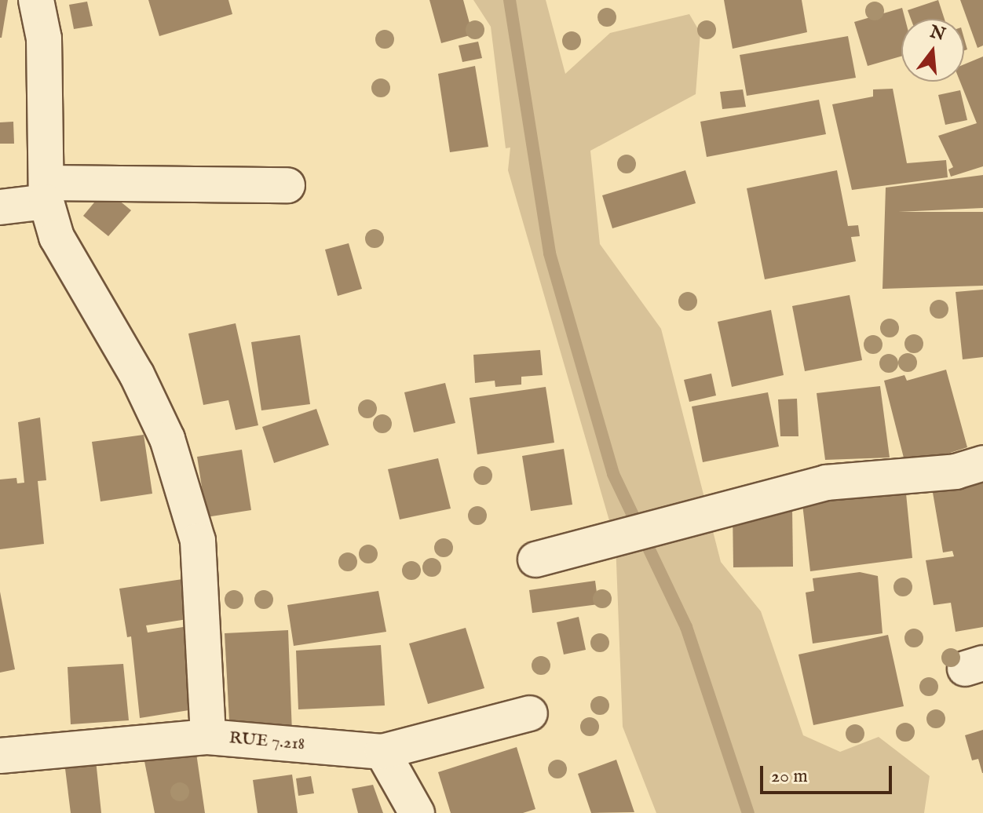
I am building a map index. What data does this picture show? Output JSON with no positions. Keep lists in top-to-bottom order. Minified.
{"streets":{"street":["RUE 7.218"]},"scale_bar":"20 m","north":"top"}
